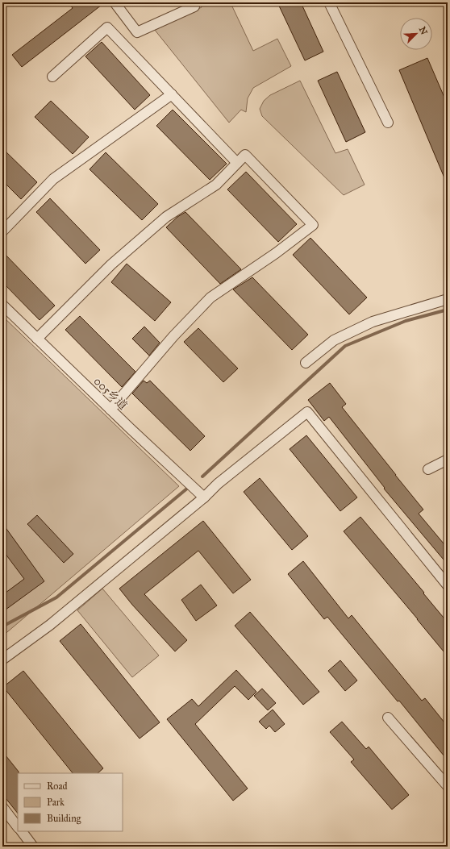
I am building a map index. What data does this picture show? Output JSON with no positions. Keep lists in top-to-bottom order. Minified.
{"streets":{"street":["005乡道"]},"legend":["Road","Park","Building"],"north":"top right"}
